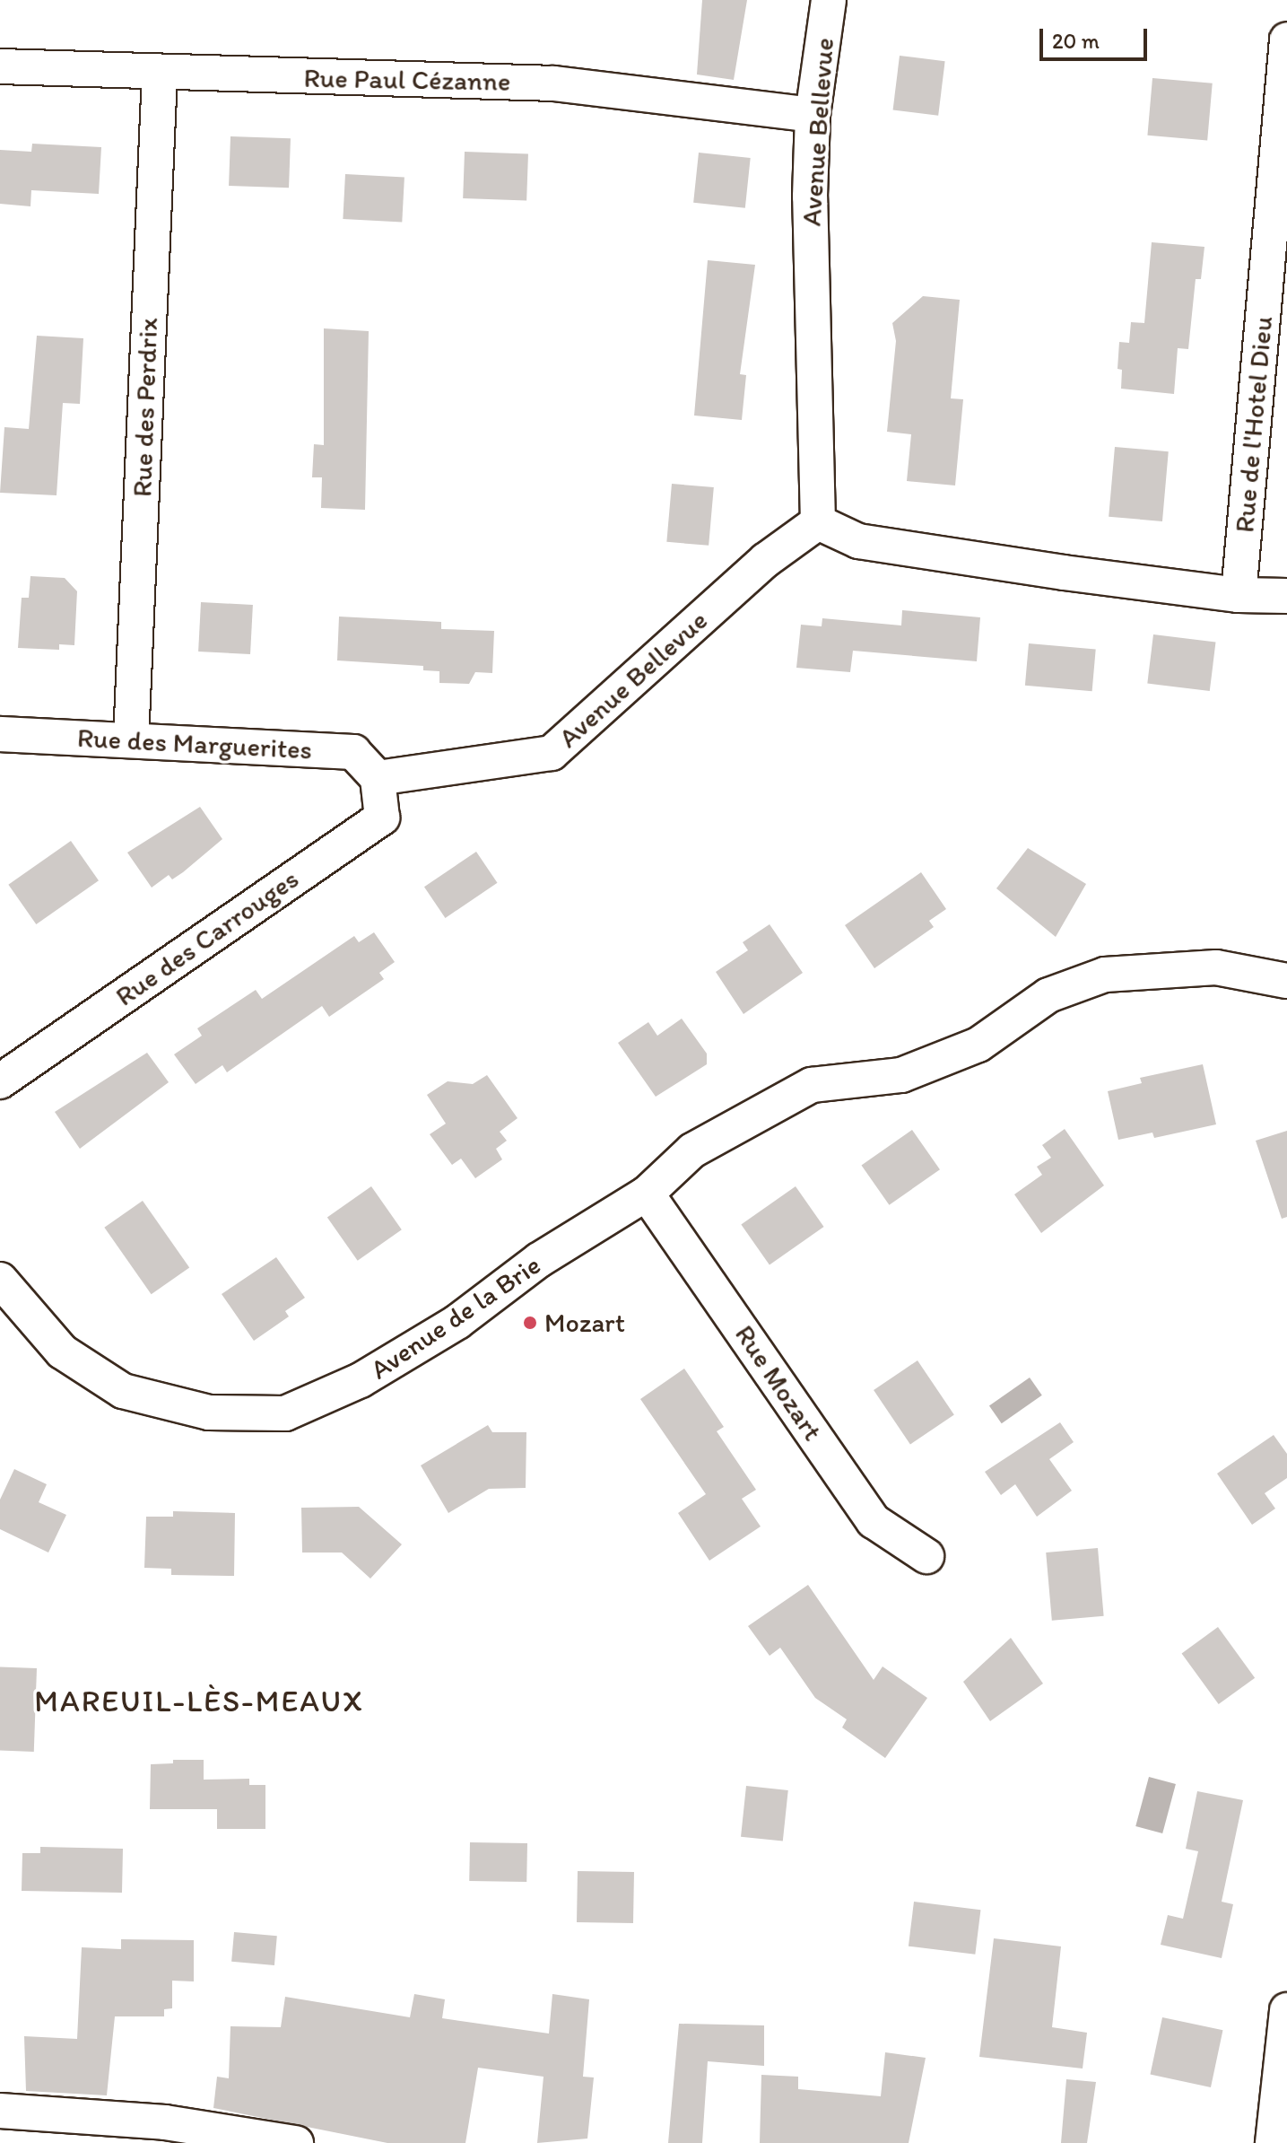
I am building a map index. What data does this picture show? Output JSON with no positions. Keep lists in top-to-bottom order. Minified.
{"streets":{"street":["Rue Paul Cézanne","Avenue Bellevue","Rue des Perdrix","Rue de l'Hotel Dieu","Rue des Marguerites","Rue des Carrouges","Avenue de la Brie","Rue Mozart"]},"crossings":[["Rue Paul Cézanne","Avenue Bellevue"],["Rue Paul Cézanne","Rue des Perdrix"],["Avenue Bellevue","Rue des Marguerites"],["Avenue Bellevue","Rue des Carrouges"],["Rue des Perdrix","Rue des Marguerites"],["Rue des Marguerites","Rue des Carrouges"],["Avenue de la Brie","Rue Mozart"]],"districts":["MAREUIL-LÈS-MEAUX"],"places":["Mozart"],"scale_bar":"20 m"}
